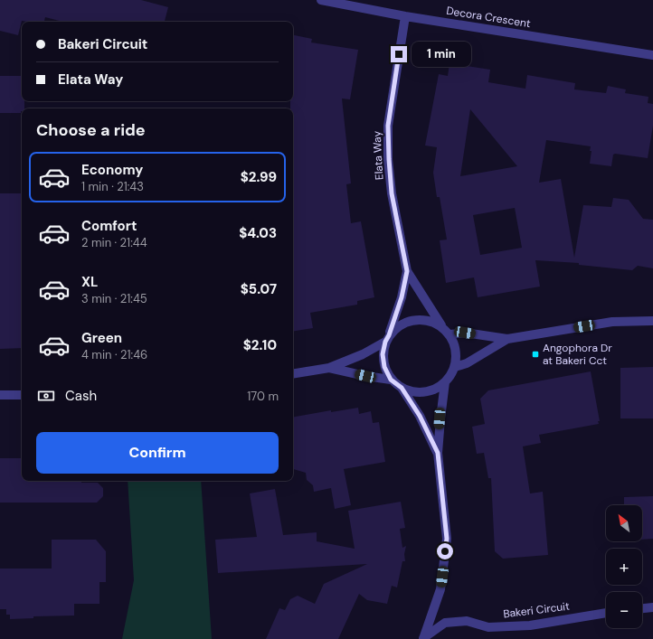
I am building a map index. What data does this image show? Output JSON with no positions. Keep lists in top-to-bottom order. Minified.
{"streets":{"street":["Decora Crescent","Elata Way","Bakeri Circuit"]},"crossings":[["Decora Crescent","Elata Way"],["Elata Way","Bakeri Circuit"]],"places":{"transit":["Angophora Dr at Bakeri Cct"]},"north":"top left","page":{"banner":["Bakeri Circuit","Elata Way"],"bubble":"1 min","heading":"Choose a ride","list":[{"name":"Economy","note":"1 min · 21:43","value":"$2.99"},{"name":"Comfort","note":"2 min · 21:44","value":"$4.03"},{"name":"XL","note":"3 min · 21:45","value":"$5.07"},{"name":"Green","note":"4 min · 21:46","value":"$2.10"}],"pay":["Cash","170 m"],"buttons":"Confirm","map_buttons":["+","−"]}}
